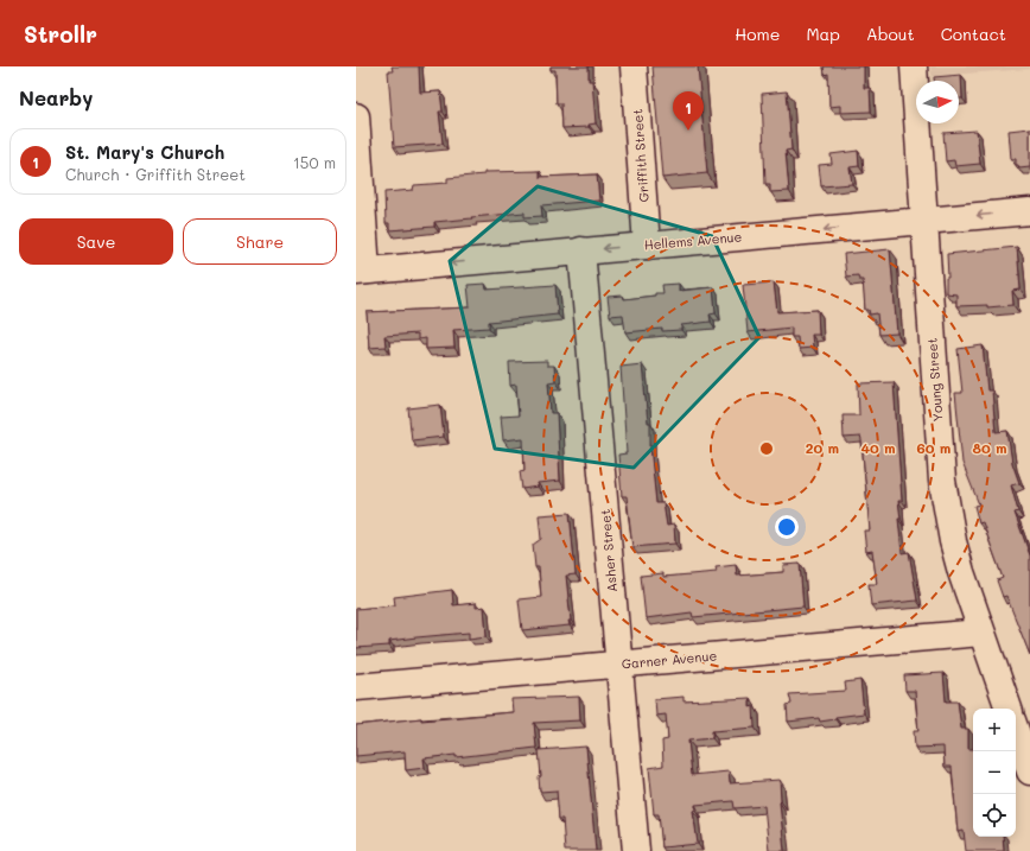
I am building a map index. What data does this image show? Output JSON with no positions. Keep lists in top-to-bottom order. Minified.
{"streets":{"street":["Griffith Street","Hellems Avenue","Young Street","Asher Street","Garner Avenue"]},"crossings":[["Griffith Street","Hellems Avenue"],["Hellems Avenue","Young Street"],["Hellems Avenue","Asher Street"],["Young Street","Garner Avenue"],["Asher Street","Garner Avenue"]],"one_way":["Hellems Avenue"],"north":"right","page":{"header":"Strollr","nav":["Home","Map","About","Contact"],"heading":"Nearby","pins":"1","list":[{"mark":"1","name":"St. Mary's Church","note":"Church · Griffith Street","value":"150 m"}],"buttons":["Save","Share"],"map_buttons":["+","−"]},"rings":["20 m","40 m","60 m","80 m"]}
